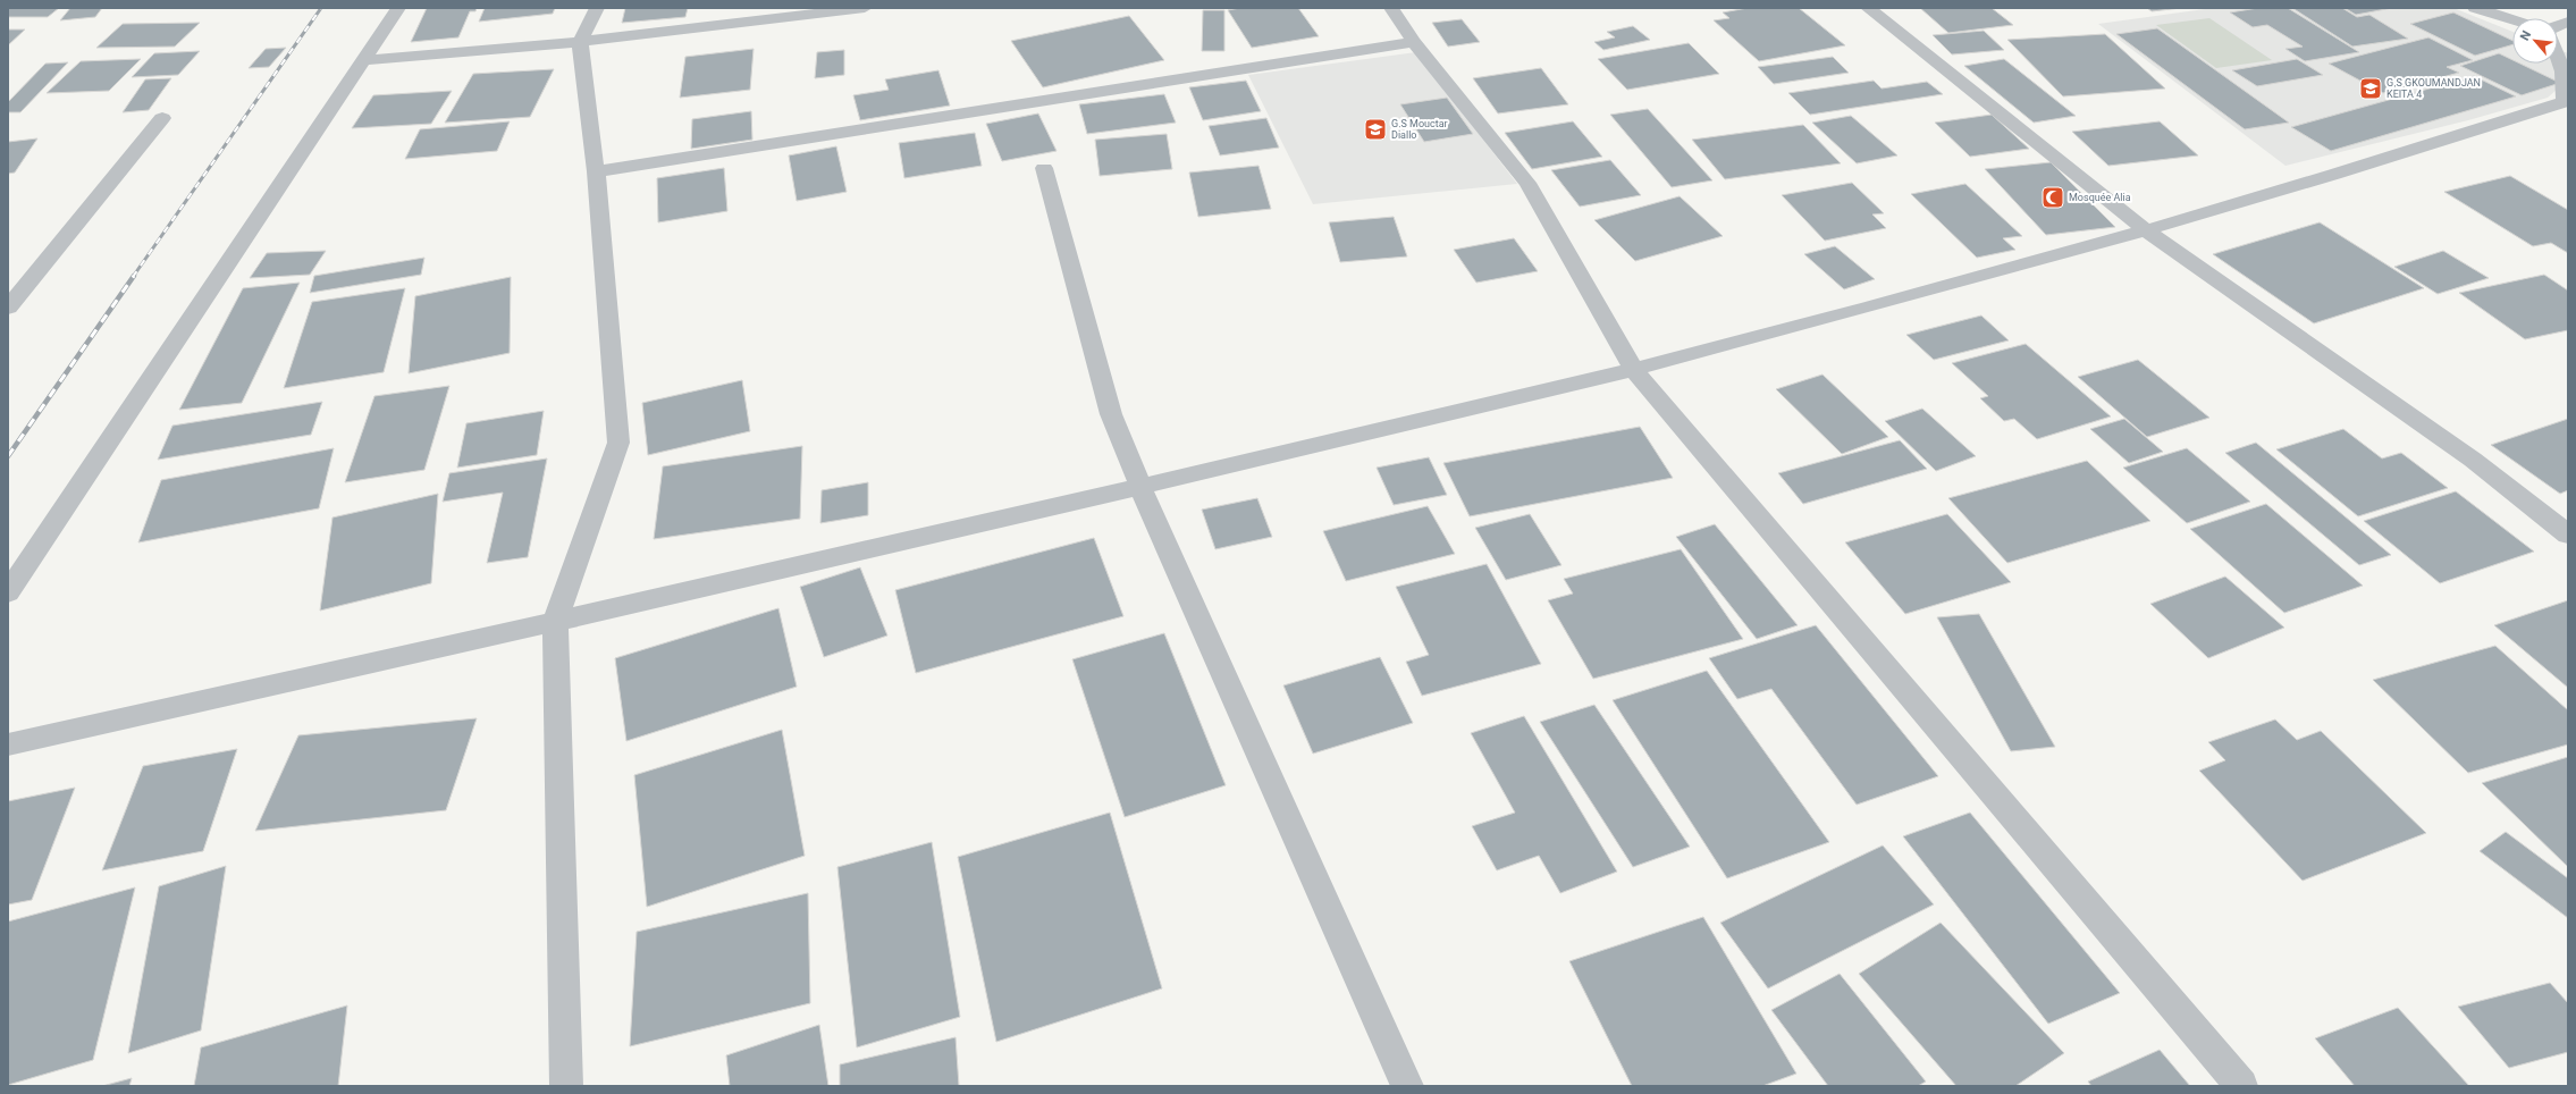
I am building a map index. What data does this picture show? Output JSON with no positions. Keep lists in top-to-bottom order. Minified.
{"places":{"school or university":["G.S GKOUMANDJAN KEITA 4","G.S Mouctar Diallo"],"mosque":["Mosquée Alia"]},"north":"top left"}
